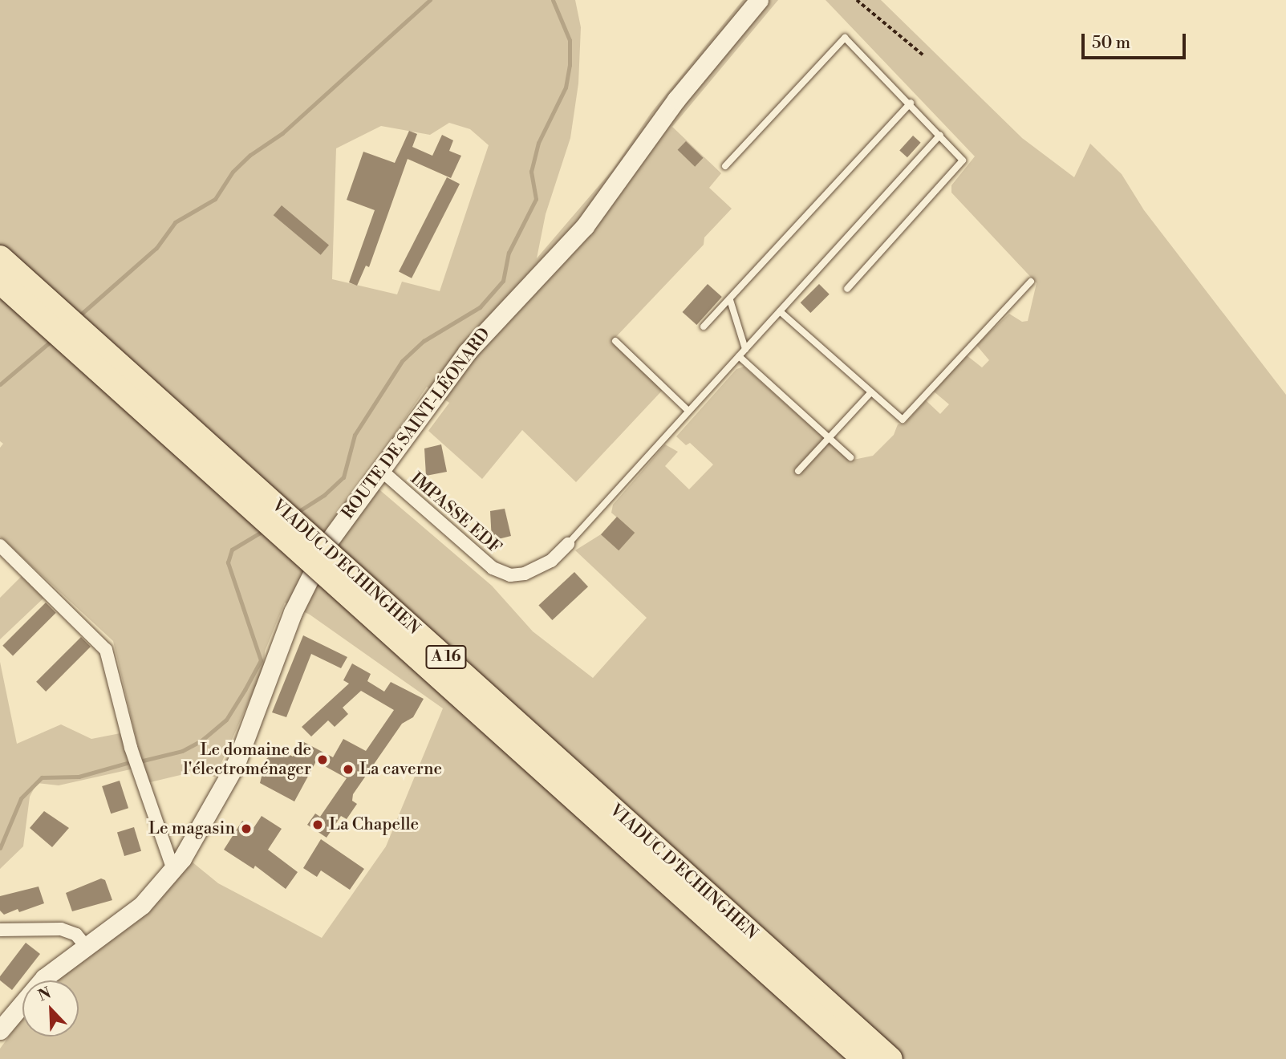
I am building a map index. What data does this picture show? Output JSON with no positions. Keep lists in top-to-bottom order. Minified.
{"streets":{"highway":["VIADUC D'ECHINGHEN","A 16"],"street":["ROUTE DE SAINT-LÉONARD","IMPASSE EDF"]},"crossings":[["ROUTE DE SAINT-LÉONARD","IMPASSE EDF"]],"places":["Le domaine de l'électroménager","La caverne","La Chapelle","Le magasin"],"scale_bar":"50 m","north":"top left"}
